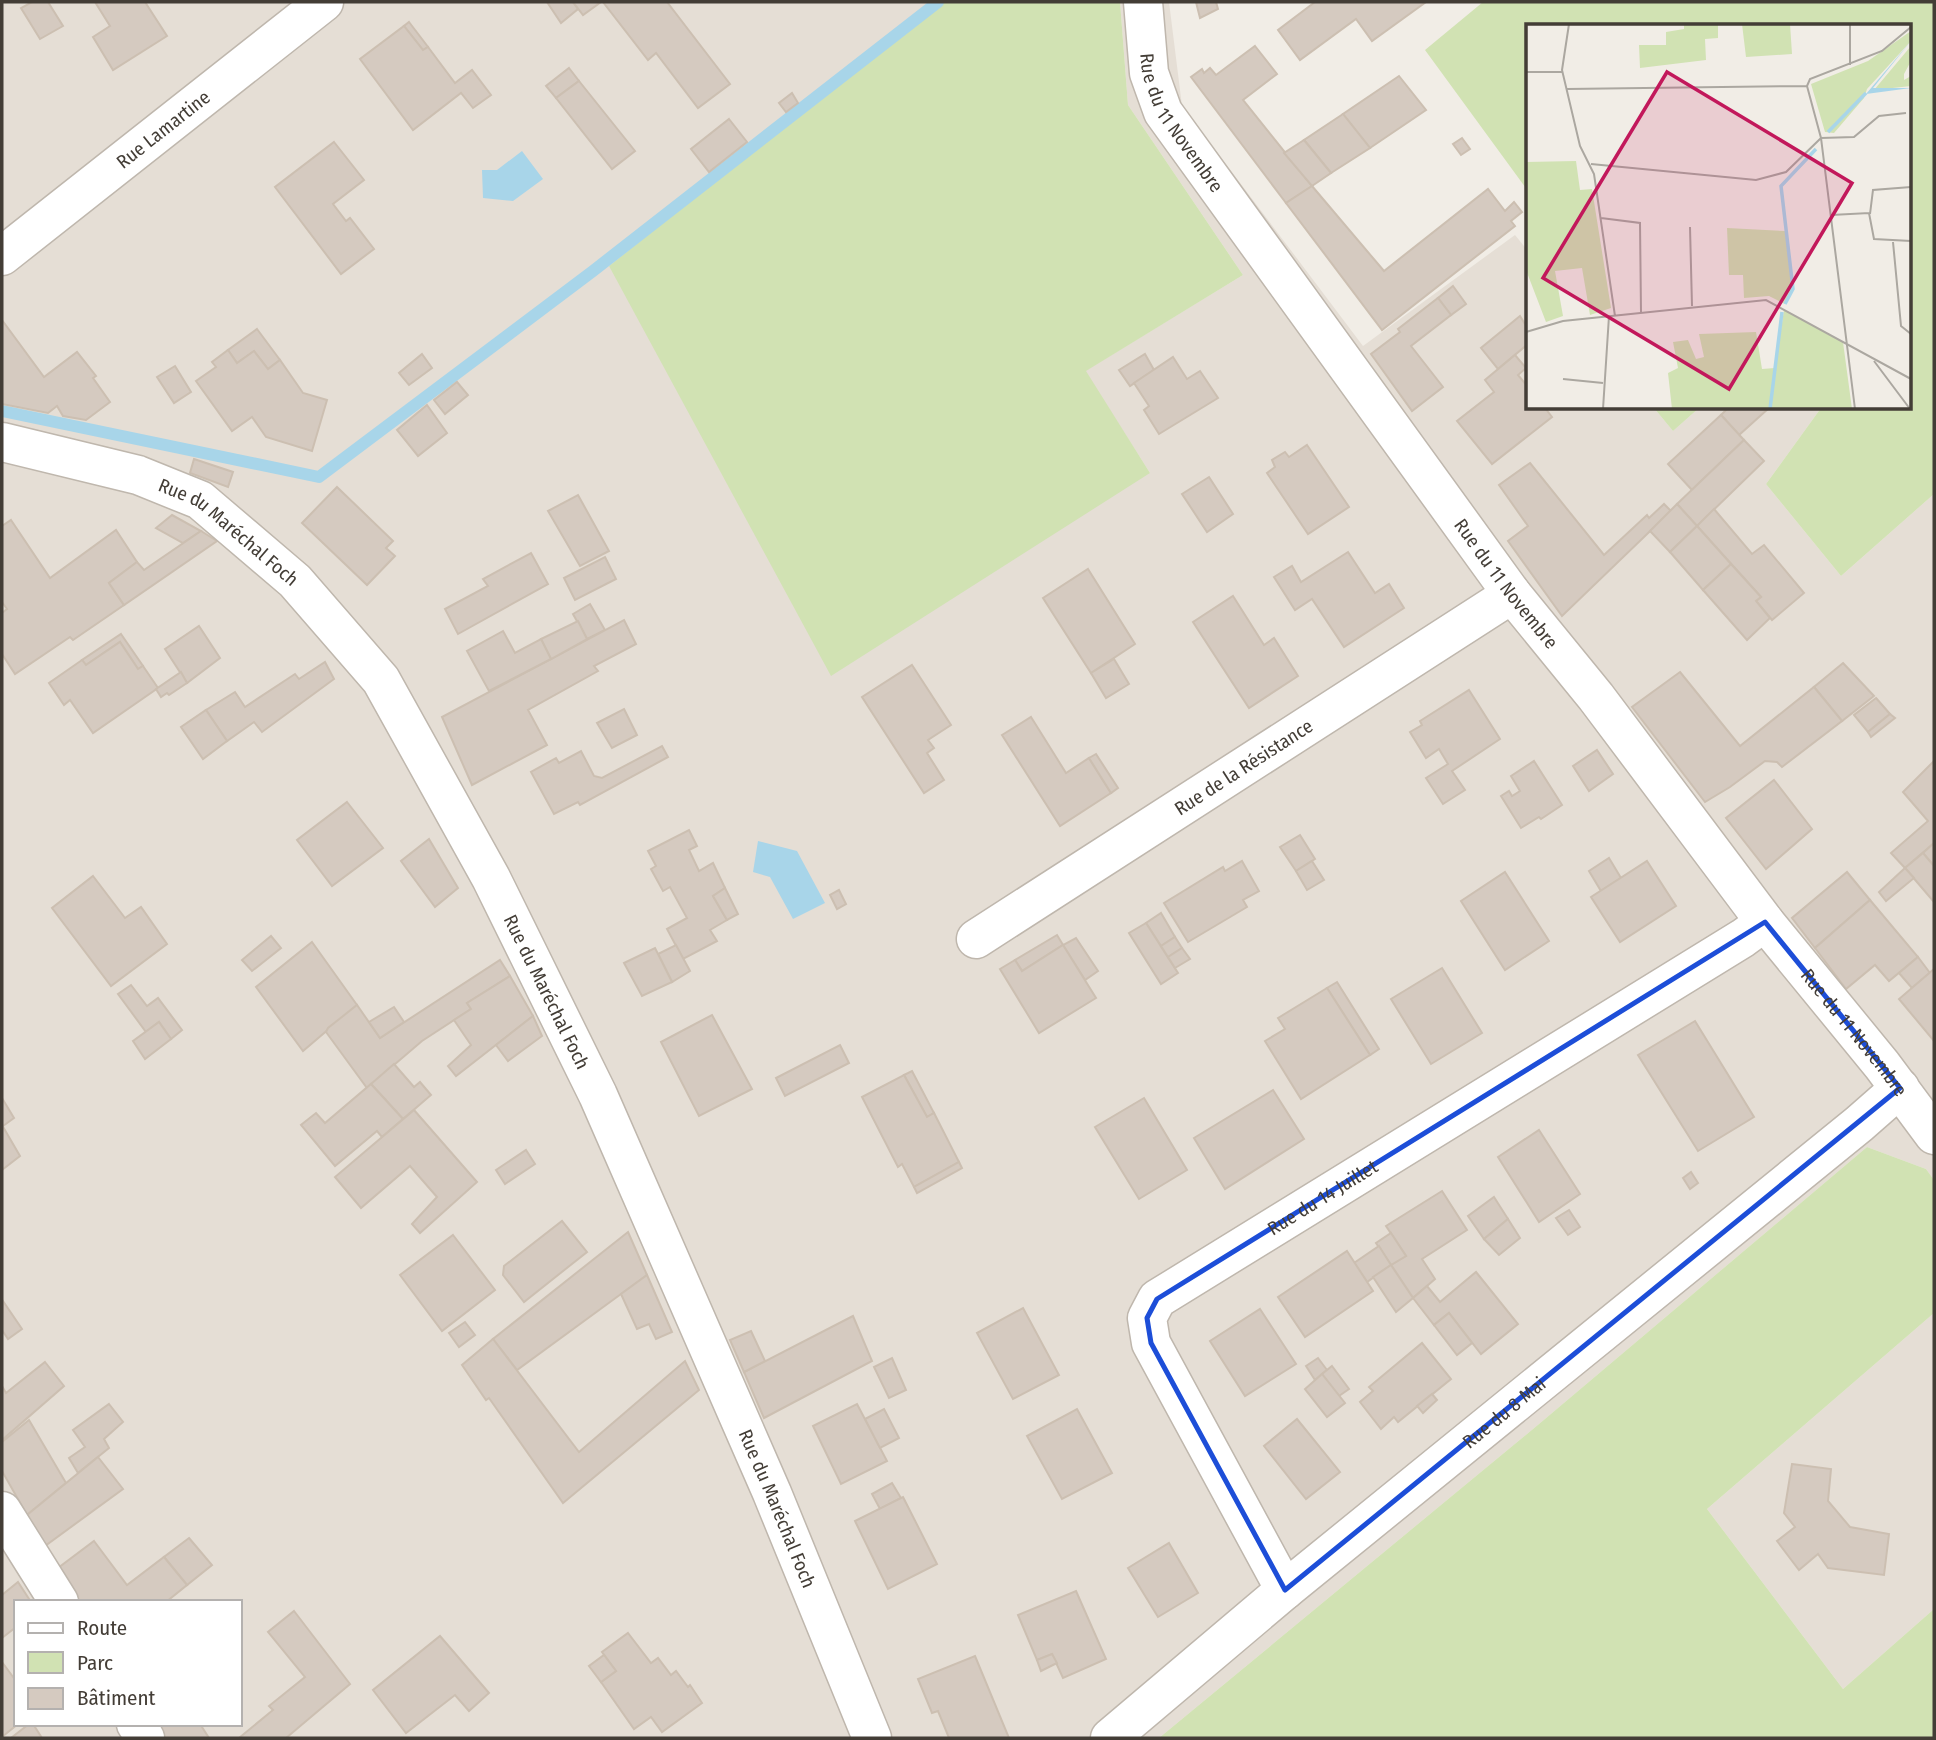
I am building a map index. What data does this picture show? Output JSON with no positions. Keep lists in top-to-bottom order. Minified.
{"streets":{"street":["Rue du 11 Novembre","Rue Lamartine","Rue du Maréchal Foch","Rue de la Résistance","Rue du 14 Juillet","Rue du 8 Mai"]},"crossings":[["Rue du 11 Novembre","Rue de la Résistance"],["Rue du 11 Novembre","Rue du 14 Juillet"],["Rue du 11 Novembre","Rue du 8 Mai"],["Rue du 14 Juillet","Rue du 8 Mai"]],"legend":["Route","Parc","Bâtiment"]}
